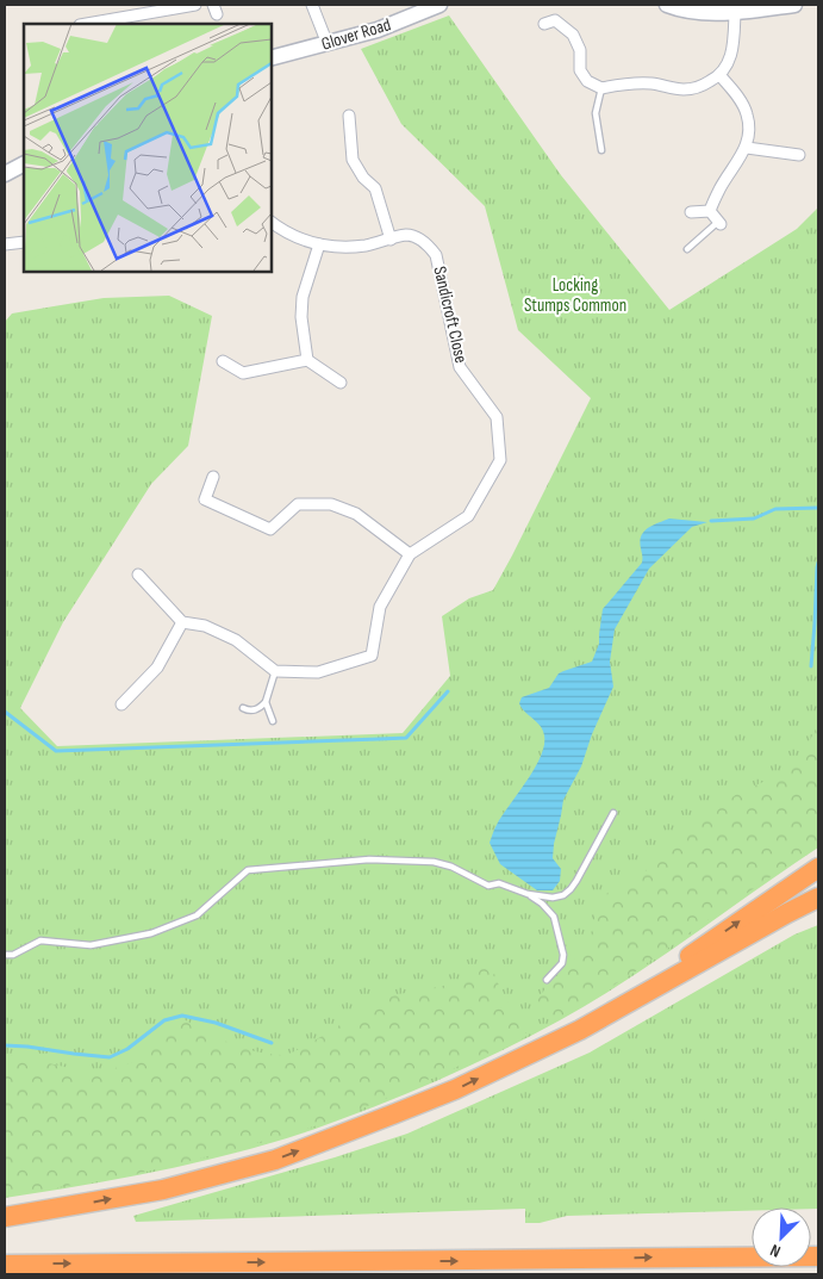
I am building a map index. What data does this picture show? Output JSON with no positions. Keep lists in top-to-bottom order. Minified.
{"streets":{"street":["Glover Road","Sandicroft Close"]},"parks":["Locking Stumps Common"],"north":"bottom left"}
